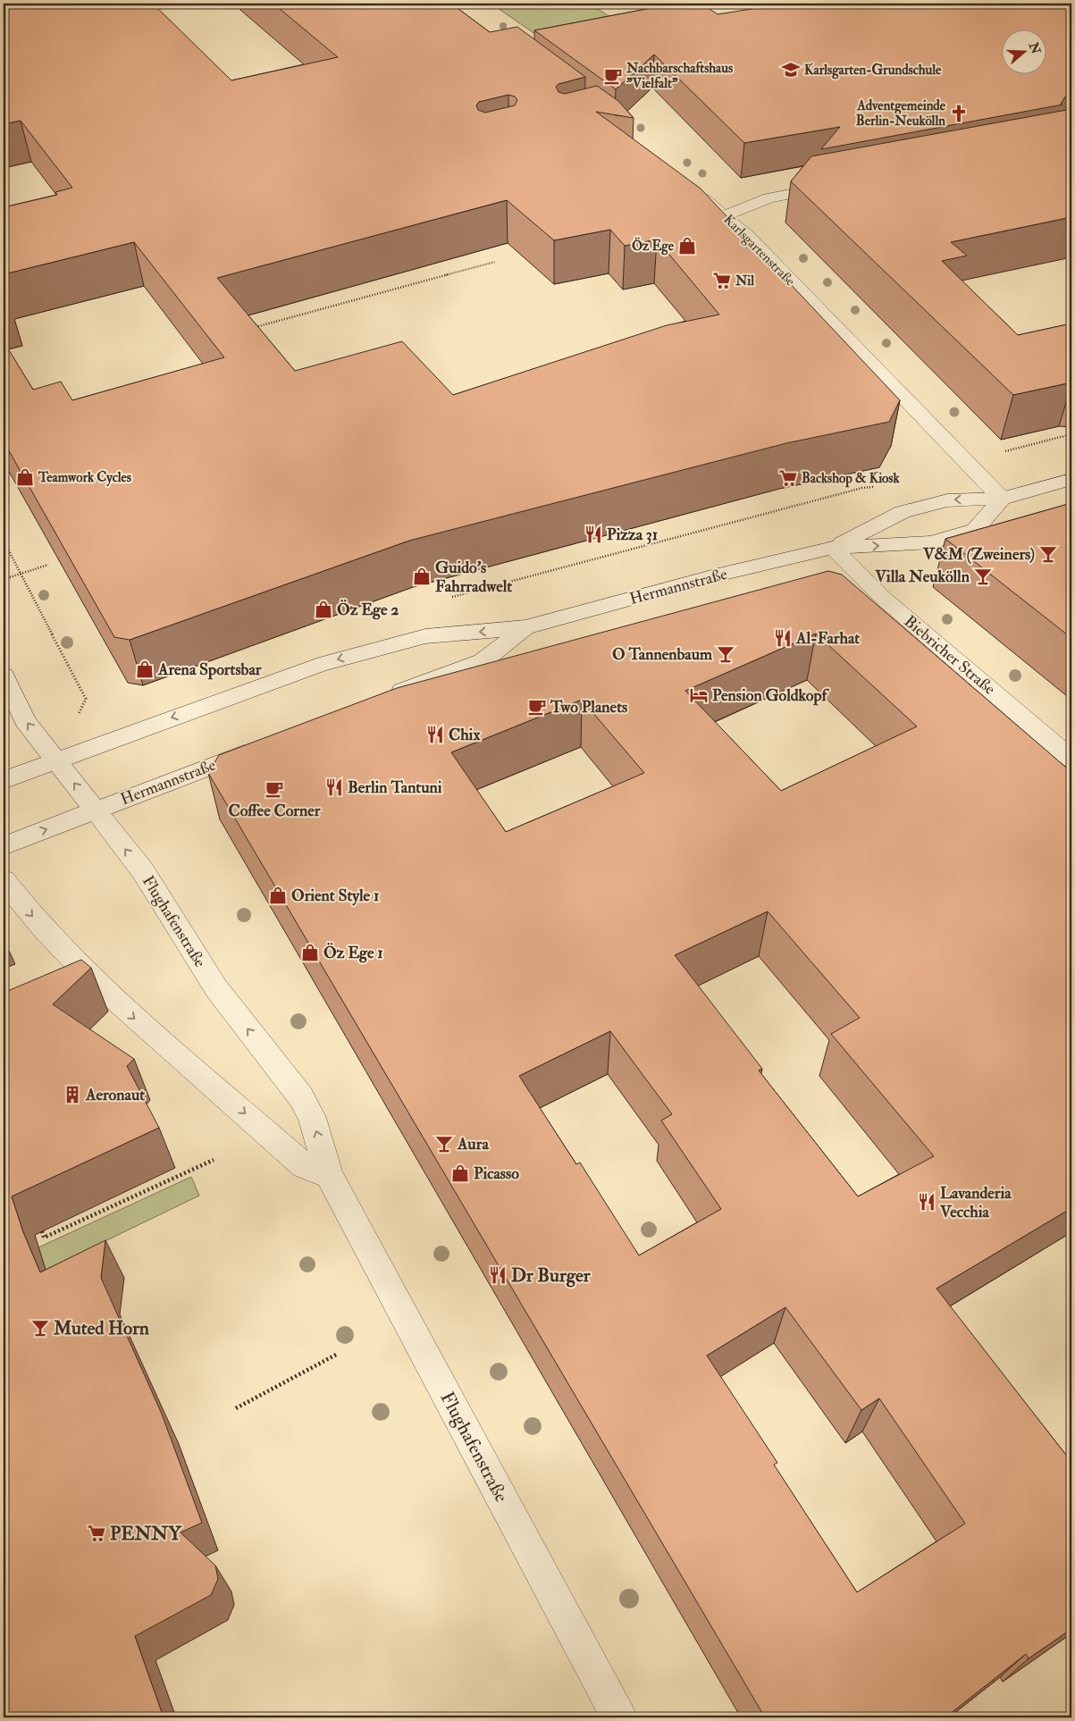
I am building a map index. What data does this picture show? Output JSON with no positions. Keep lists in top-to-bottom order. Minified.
{"streets":{"street":["Karlsgartenstraße","Hermannstraße","Biebricher Straße","Flughafenstraße"]},"crossings":[["Karlsgartenstraße","Hermannstraße"],["Hermannstraße","Biebricher Straße"],["Hermannstraße","Flughafenstraße"]],"places":{"school or university":["Karlsgarten-Grundschule"],"cafe":["Nachbarschaftshaus \"Vielfalt\"","Two Planets","Coffee Corner"],"church":["Adventgemeinde Berlin-Neukölln"],"shop":["Öz Ege","Teamwork Cycles","Guido's Fahrradwelt","Öz Ege 2","Arena Sportsbar","Orient Style 1","Öz Ege 1","Picasso"],"supermarket":["Nil","Backshop & Kiosk","PENNY"],"restaurant":["Pizza 31","Al-Farhat","Chix","Berlin Tantuni","Lavanderia Vecchia","Dr Burger"],"bar":["V&M (Zweiners)","Villa Neukölln","O Tannenbaum","Aura","Muted Horn"],"hotel":["Pension Goldkopf"],"building":["Aeronaut"]},"north":"right"}
